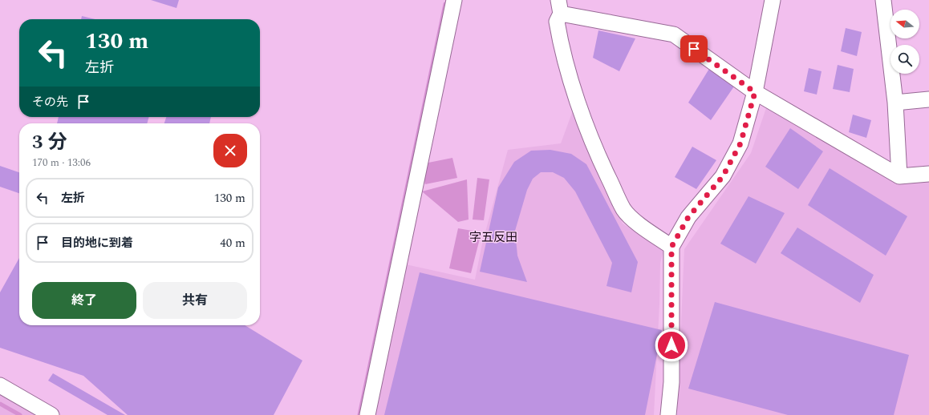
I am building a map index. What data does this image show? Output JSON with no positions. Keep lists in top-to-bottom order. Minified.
{"districts":["字五反田"],"north":"left","page":{"turn":["130 m","左折"],"then":"その先","heading":["3 分","170 m · 13:06"],"list":[{"name":"左折","value":"130 m"},{"name":"目的地に到着","value":"40 m"}],"buttons":["終了","共有"]}}
